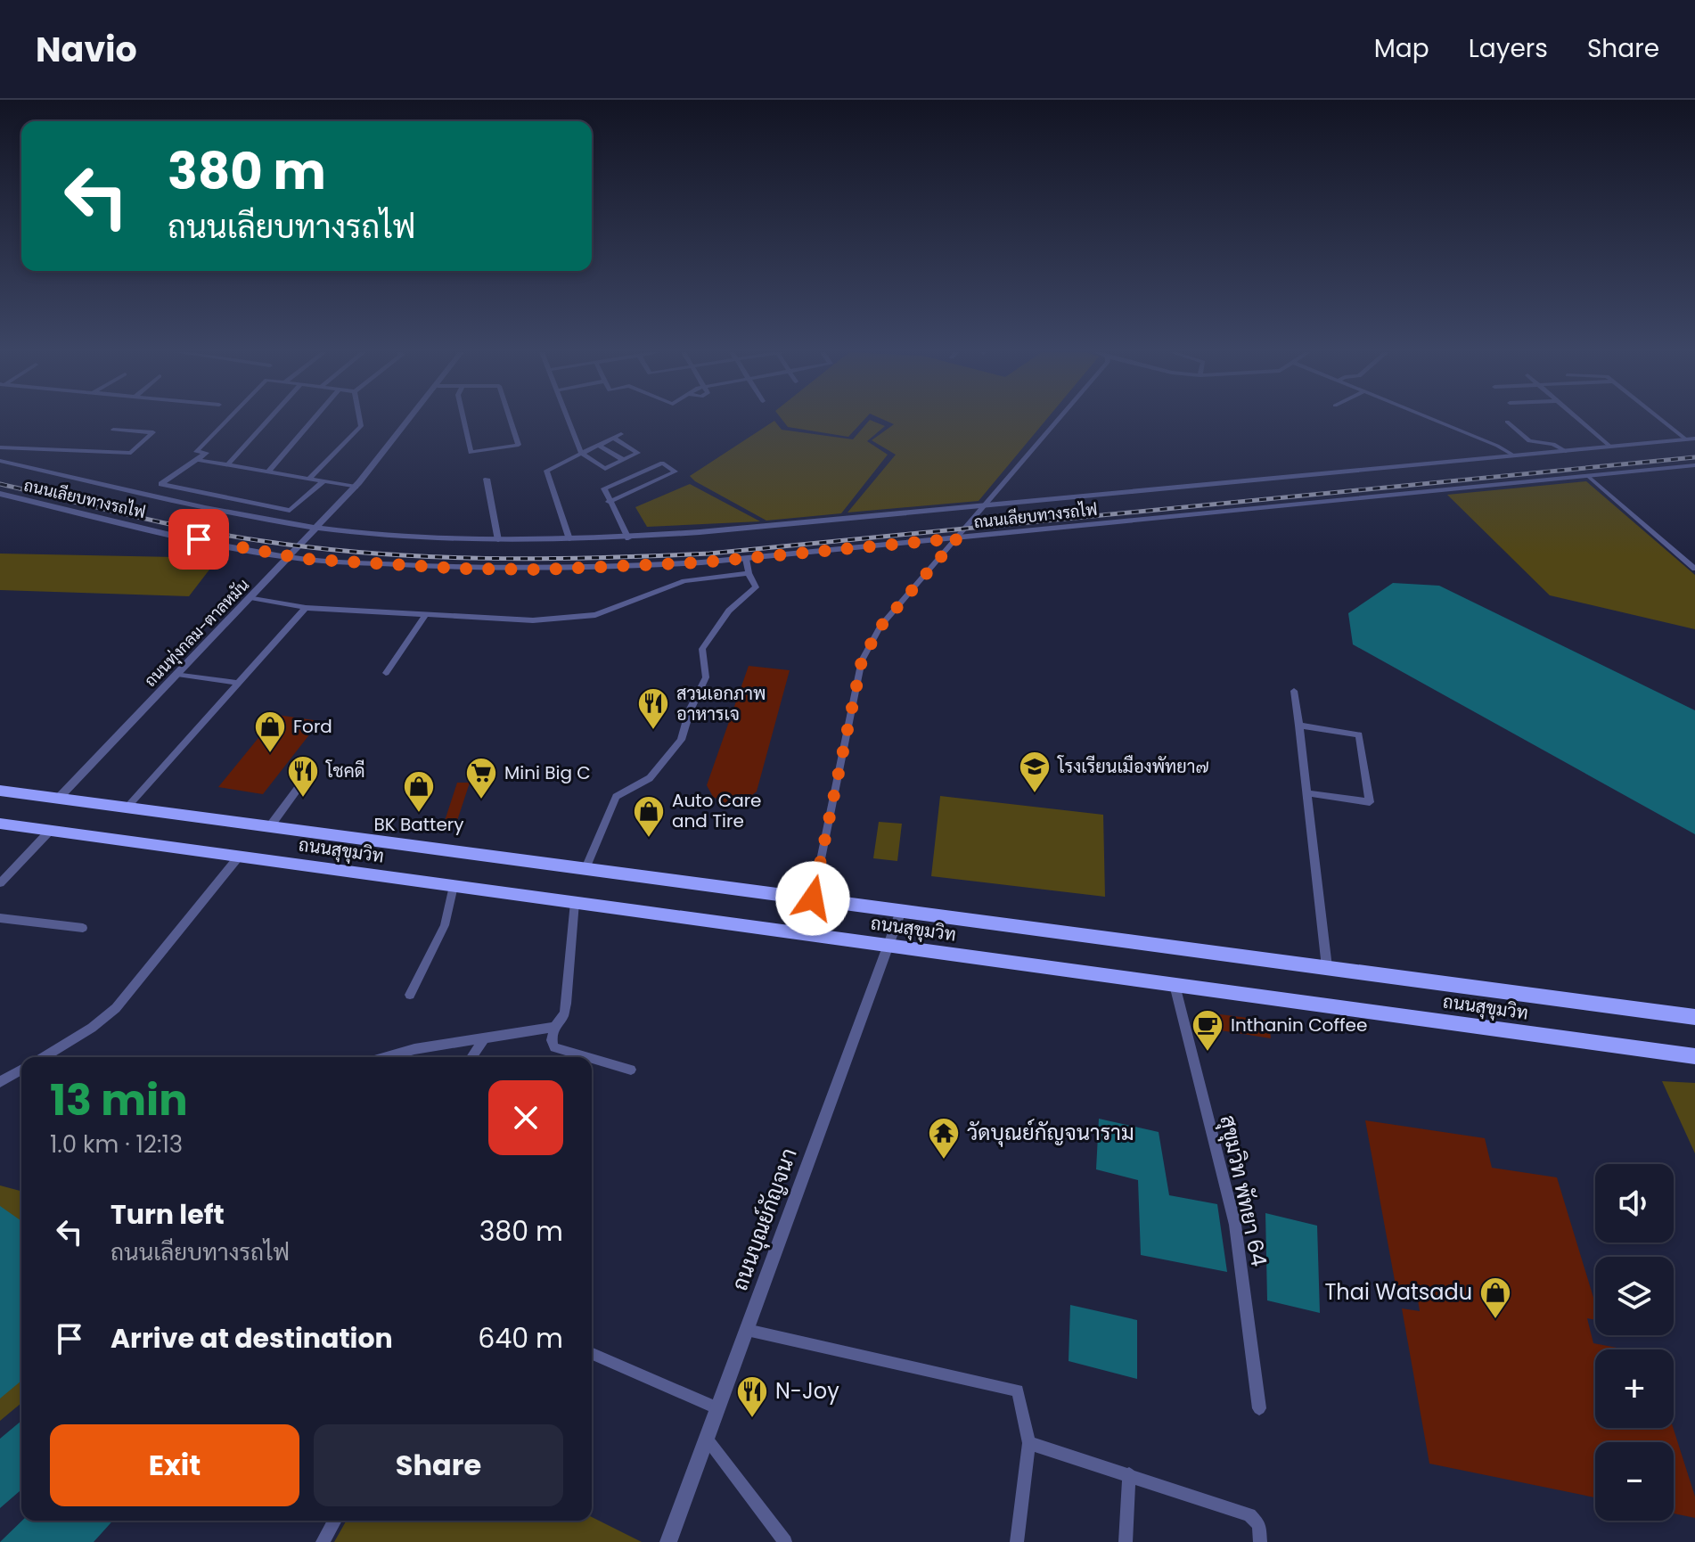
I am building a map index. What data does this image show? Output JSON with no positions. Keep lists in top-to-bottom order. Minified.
{"streets":{"highway":["ถนนสุขุมวิท"],"street":["ถนนเลียบทางรถไฟ","ถนนทุ่งกลม-ตาลหมัน","สุขุมวิท พัทยา 64","ถนนบุณย์กัญจนา"]},"crossings":[["ถนนเลียบทางรถไฟ","ถนนทุ่งกลม-ตาลหมัน"],["ถนนทุ่งกลม-ตาลหมัน","ถนนสุขุมวิท"],["ถนนสุขุมวิท","สุขุมวิท พัทยา 64"],["ถนนสุขุมวิท","ถนนบุณย์กัญจนา"]],"places":{"restaurant":["สวนเอกภาพ อาหารเจ","โชคดี","N-Joy"],"shop":["Ford","BK Battery","Auto Care and Tire","Thai Watsadu"],"school or university":["โรงเรียนเมืองพัทยา๗"],"supermarket":["Mini Big C"],"cafe":["Inthanin Coffee"],"temple":["วัดบุณย์กัญจนาราม"]},"page":{"header":"Navio","nav":["Map","Layers","Share"],"turn":["380 m","ถนนเลียบทางรถไฟ"],"heading":["13 min","1.0 km · 12:13"],"map_buttons":["+","−"],"list":[{"name":"Turn left","note":"ถนนเลียบทางรถไฟ","value":"380 m"},{"name":"Arrive at destination","value":"640 m"}],"buttons":["Exit","Share"]}}
